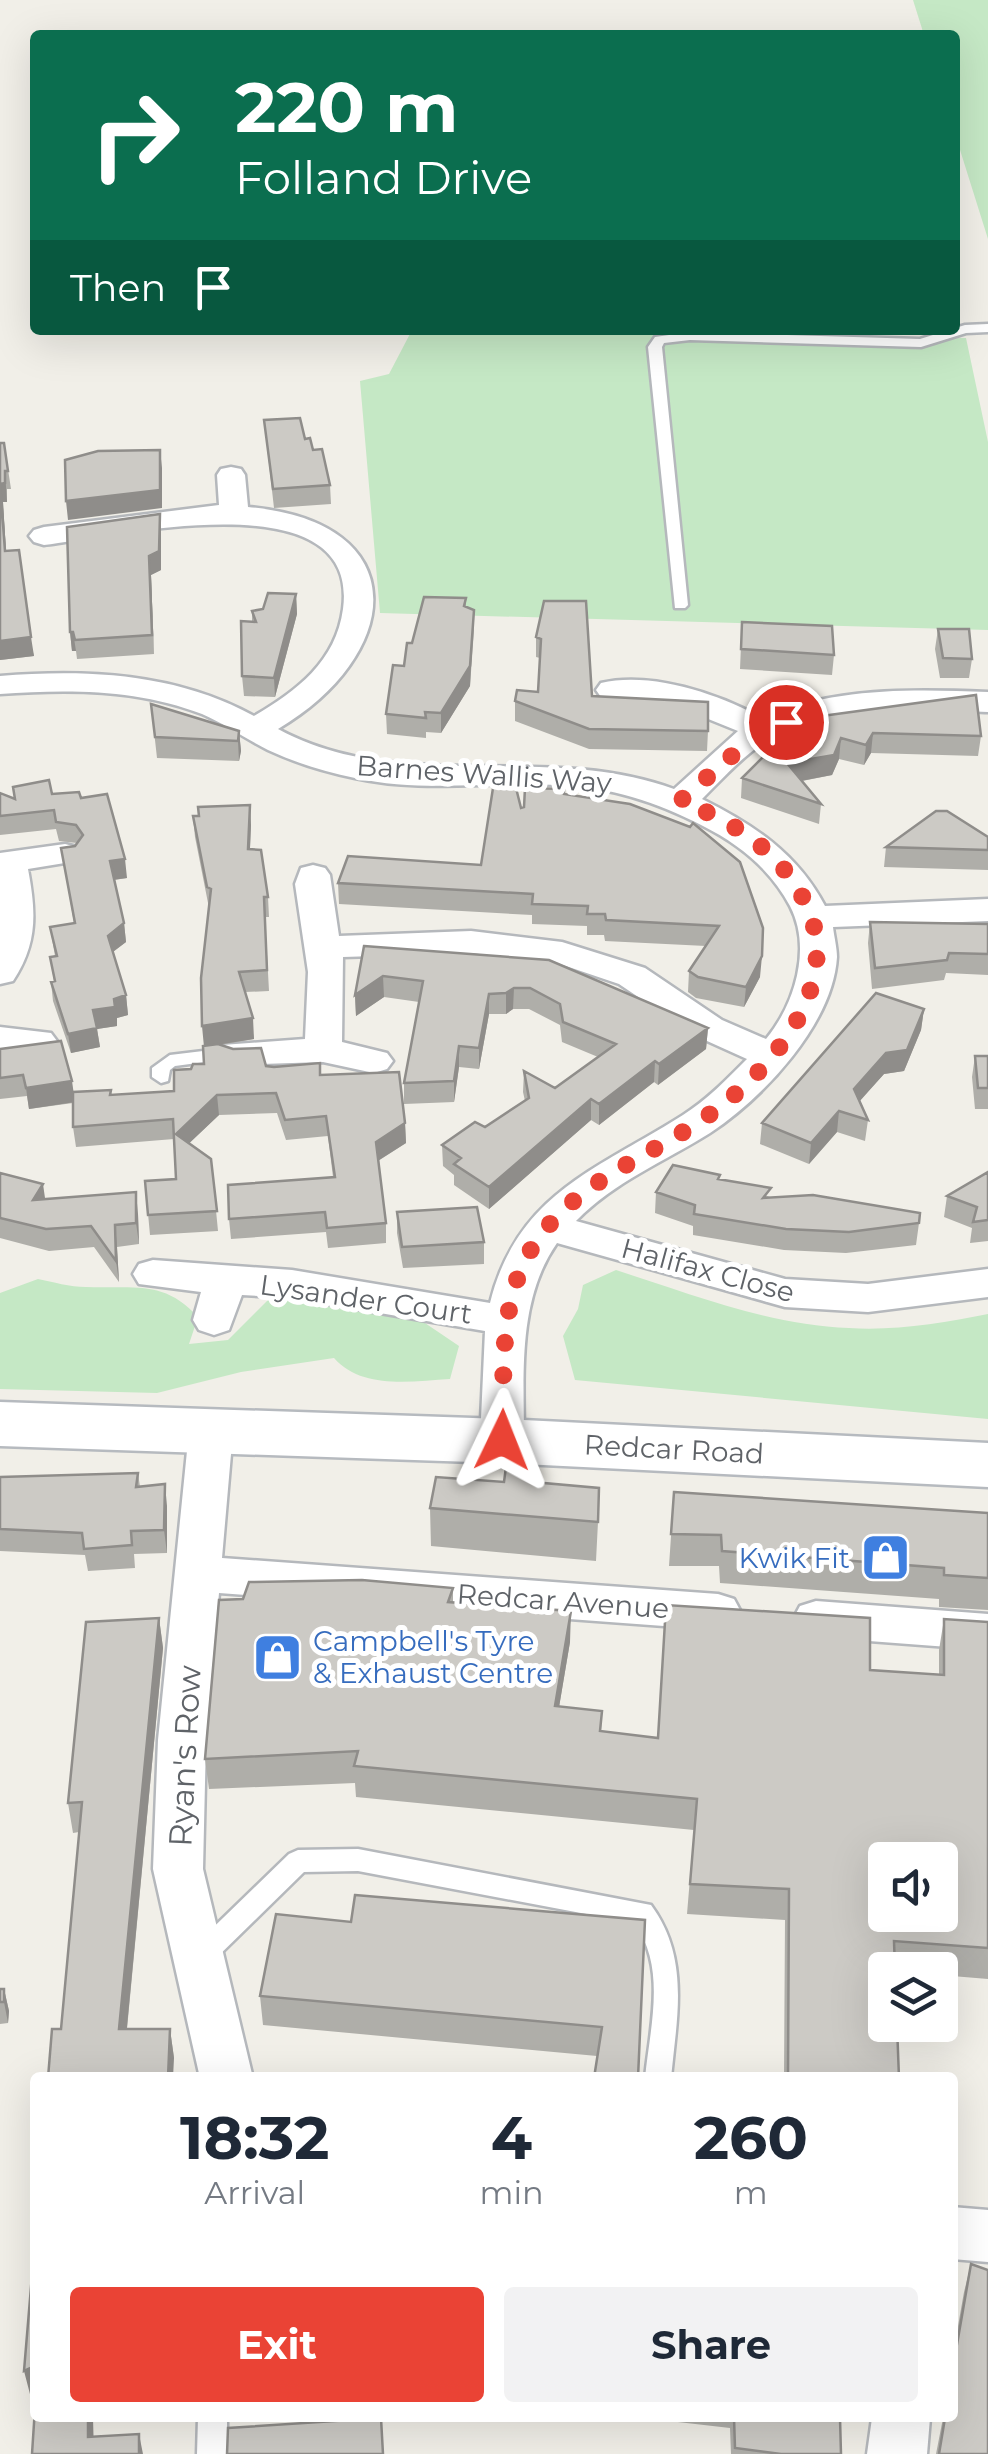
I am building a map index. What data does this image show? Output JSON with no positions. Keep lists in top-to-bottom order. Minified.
{"streets":{"street":["Barnes Wallis Way","Halifax Close","Lysander Court","Redcar Road","Redcar Avenue","Ryan's Row"]},"crossings":[["Barnes Wallis Way","Halifax Close"],["Barnes Wallis Way","Lysander Court"],["Barnes Wallis Way","Redcar Road"],["Redcar Road","Ryan's Row"],["Redcar Avenue","Ryan's Row"]],"places":{"shop":["Kwik Fit","Campbell's Tyre & Exhaust Centre"]},"page":{"turn":["220 m","Folland Drive"],"then":"Then","eta":["18:32","Arrival","4","min","260","m"],"buttons":["Exit","Share"]}}
